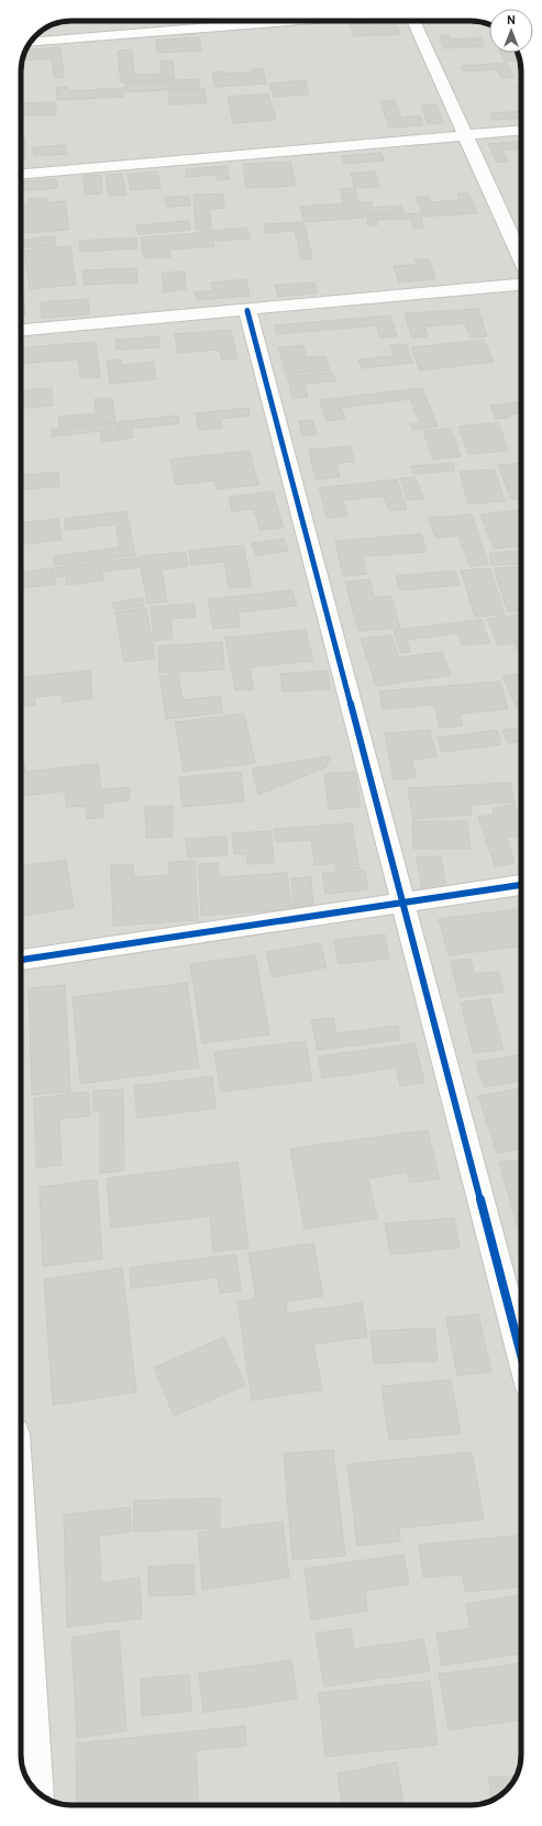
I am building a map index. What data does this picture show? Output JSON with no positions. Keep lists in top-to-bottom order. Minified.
{"north":"top"}
